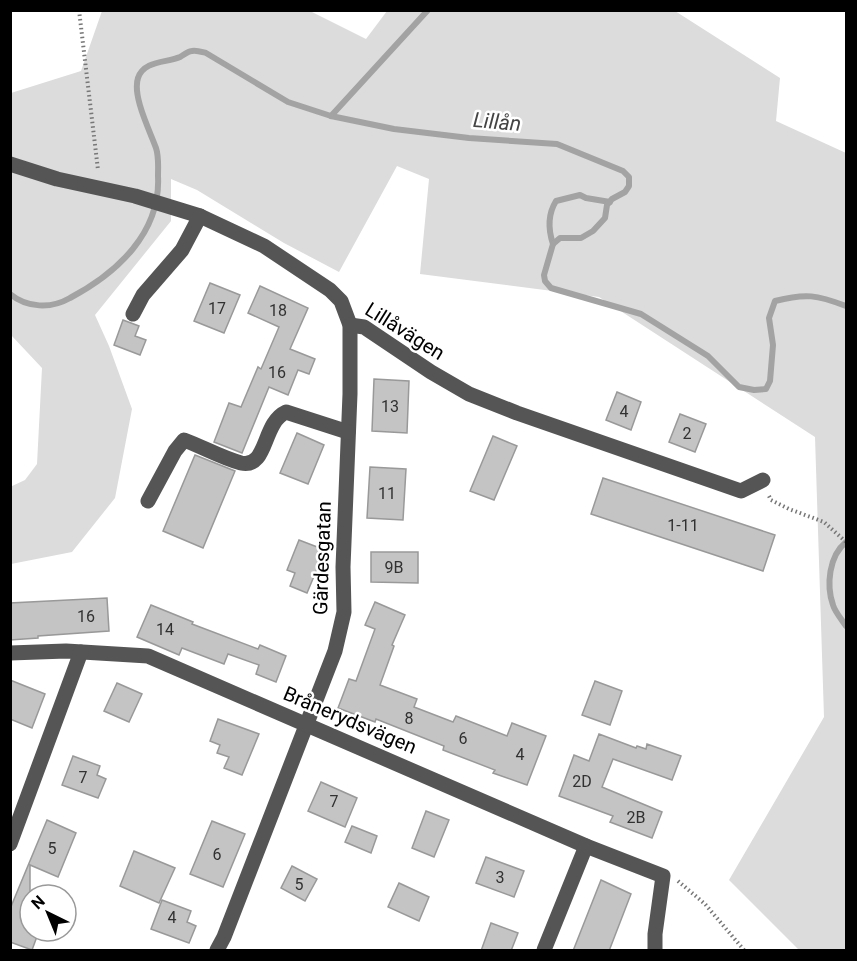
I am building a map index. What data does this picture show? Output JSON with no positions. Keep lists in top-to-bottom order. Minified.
{"streets":{"street":["Lillåvägen","Gärdesgatan","Brånerydsvägen"]},"crossings":[["Lillåvägen","Gärdesgatan"],["Gärdesgatan","Brånerydsvägen"]],"water":["Lillån"],"house_numbers":["17","18","16","13","4","2","11","1-11","9B","16","14","8","6","4","7","2D","7","2B","5","6","3","5","4"],"north":"top left"}
